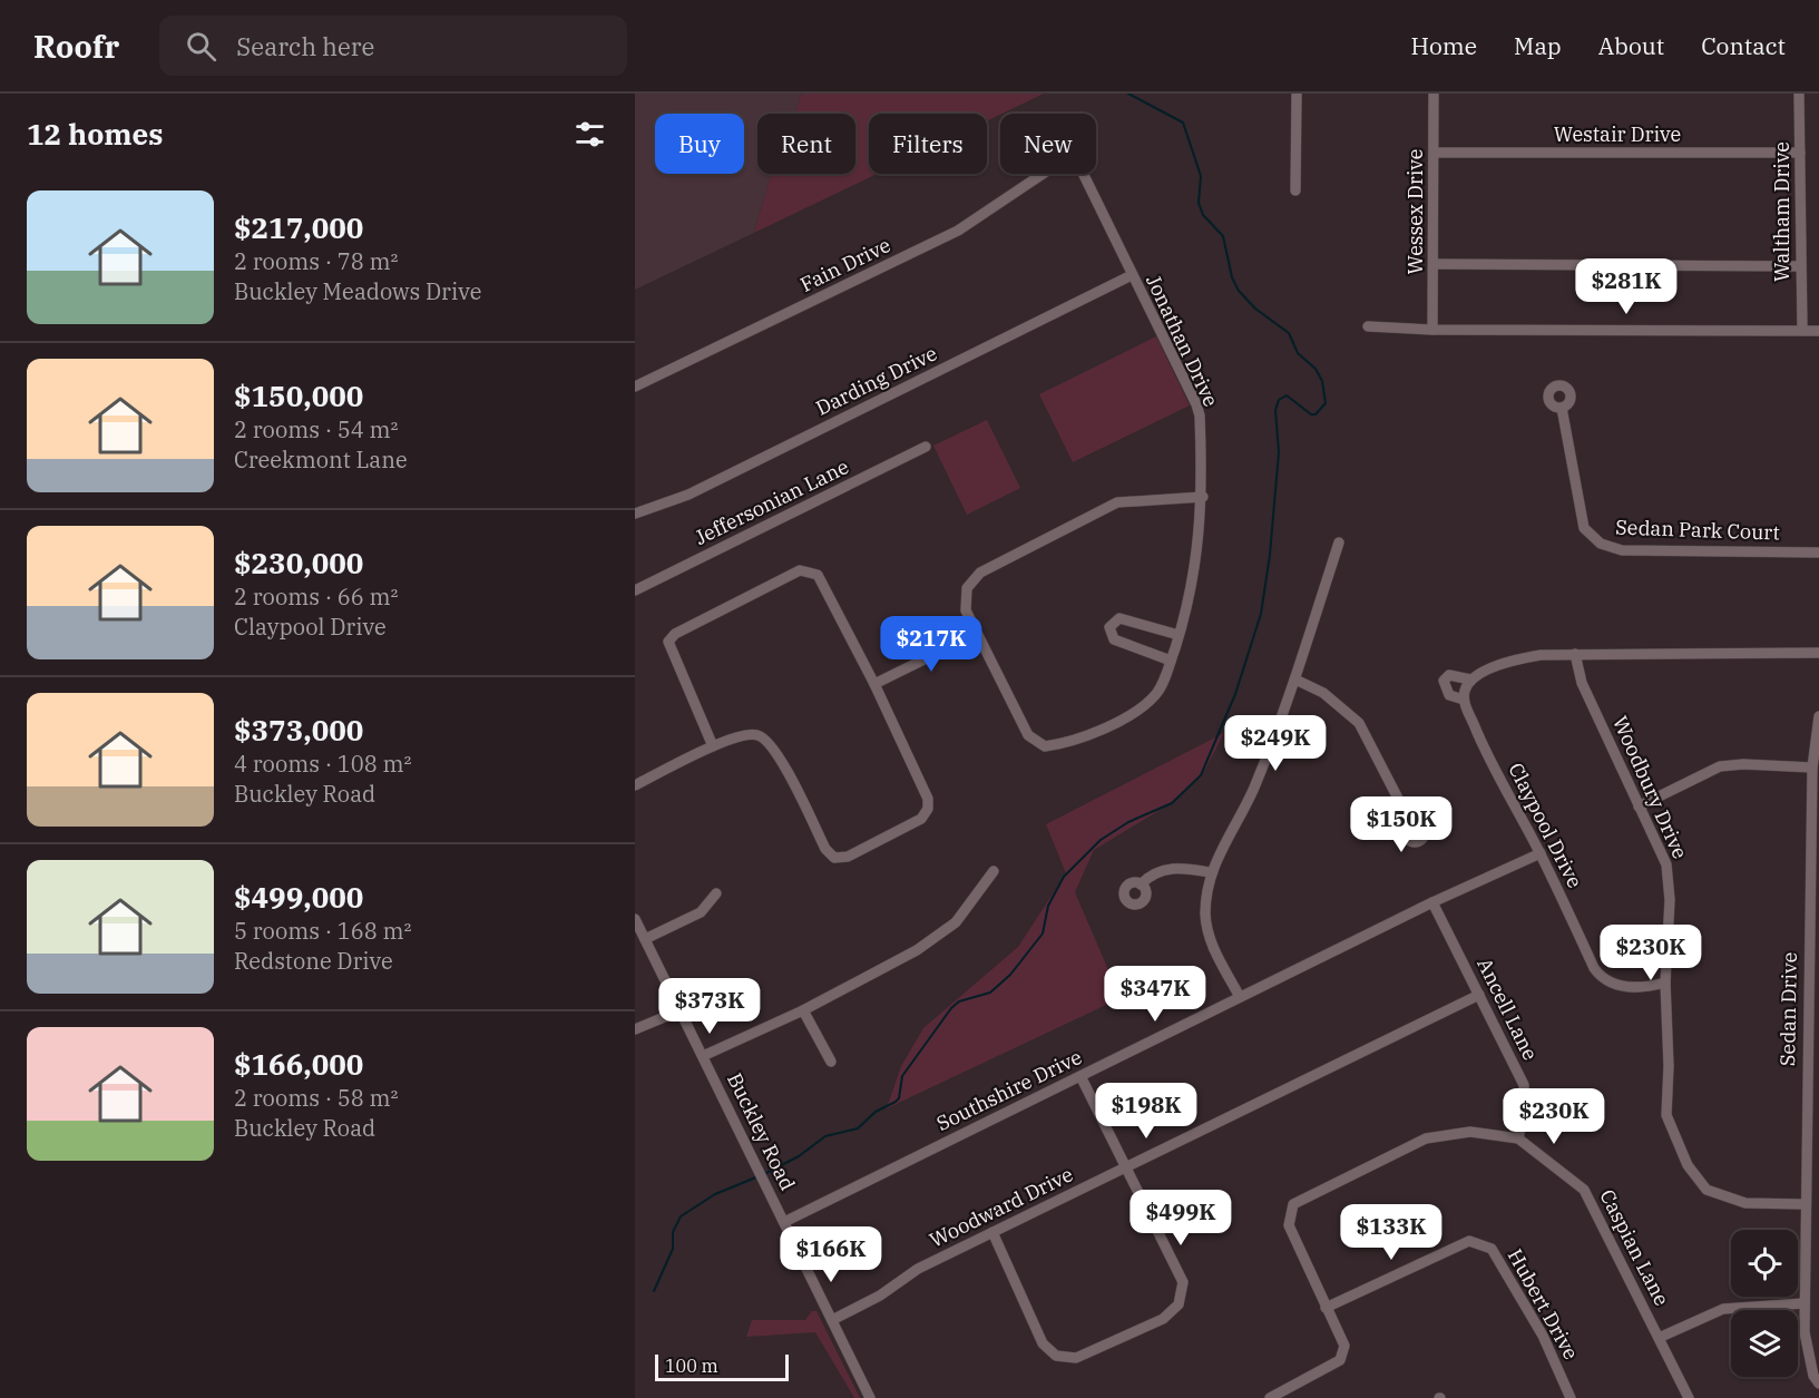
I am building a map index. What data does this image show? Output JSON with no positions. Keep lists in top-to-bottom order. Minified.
{"streets":{"street":["Westair Drive","Wessex Drive","Waltham Drive","Fain Drive","Jonathan Drive","Darding Drive","Jeffersonian Lane","Sedan Park Court","Woodbury Drive","Claypool Drive","Ancell Lane","Sedan Drive","Southshire Drive","Buckley Road","Woodward Drive","Caspian Lane","Hubert Drive"]},"crossings":[["Westair Drive","Wessex Drive"],["Westair Drive","Waltham Drive"],["Jonathan Drive","Darding Drive"],["Woodbury Drive","Claypool Drive"],["Woodbury Drive","Sedan Drive"],["Claypool Drive","Southshire Drive"],["Ancell Lane","Southshire Drive"],["Ancell Lane","Woodward Drive"],["Ancell Lane","Caspian Lane"],["Southshire Drive","Buckley Road"],["Buckley Road","Woodward Drive"]],"scale_bar":"100 m","page":{"header":"Roofr","search":"Search here","nav":["Home","Map","About","Contact"],"heading":"12 homes","chip":["Buy","Rent","Filters","New"],"list":[{"name":"$217,000","note":"2 rooms · 78 m² · Buckley Meadows Drive"},{"name":"$150,000","note":"2 rooms · 54 m² · Creekmont Lane"},{"name":"$230,000","note":"2 rooms · 66 m² · Claypool Drive"},{"name":"$373,000","note":"4 rooms · 108 m² · Buckley Road"},{"name":"$499,000","note":"5 rooms · 168 m² · Redstone Drive"},{"name":"$166,000","note":"2 rooms · 58 m² · Buckley Road"}],"price":["$281K","$217K","$249K","$150K","$230K","$347K","$373K","$198K","$230K","$499K","$133K","$166K"],"scale":"100 m"}}
